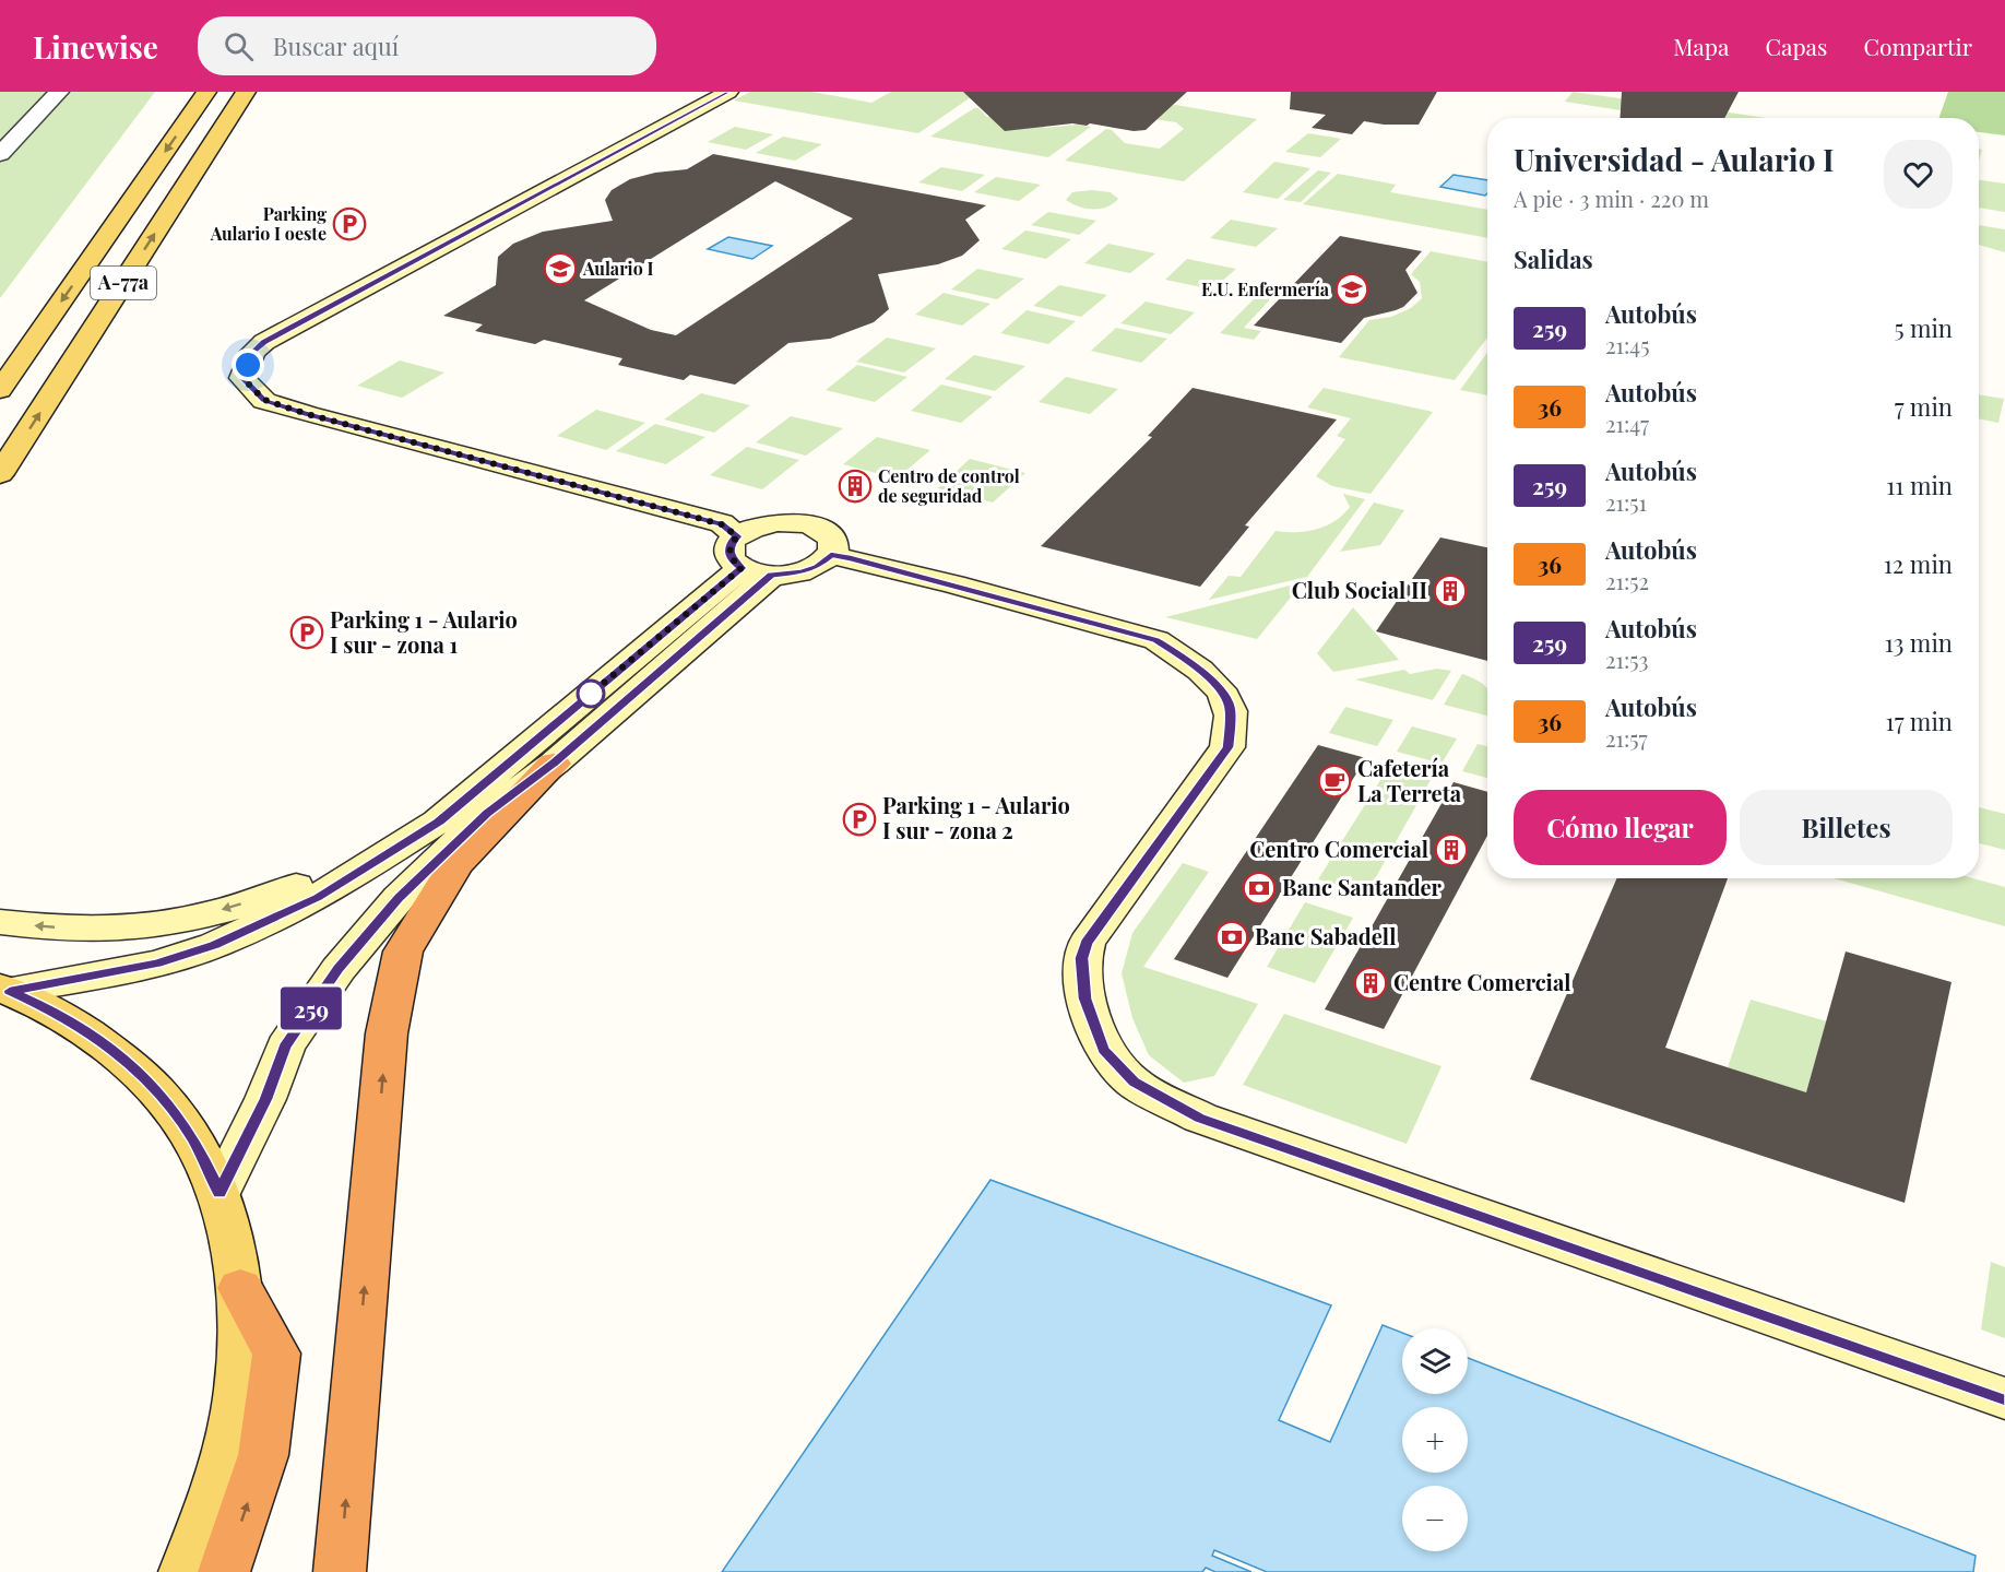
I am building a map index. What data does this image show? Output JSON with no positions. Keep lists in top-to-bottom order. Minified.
{"streets":{"main road":["A-77a"]},"places":{"parking":["Parking Aulario I oeste","Parking 1 - Aulario I sur - zona 1","Parking 1 - Aulario I sur - zona 2"],"school or university":["Aulario I","E.U. Enfermería"],"building":["Centro de control de seguridad","Club Social II","Centro Comercial","Centre Comercial"],"cafe":["Cafetería La Terreta"],"bank":["Banc Santander","Banc Sabadell"]},"lines":["bus line 259"],"page":{"header":"Linewise","search":"Buscar aquí","nav":["Mapa","Capas","Compartir"],"on_map":"259","heading":[["Universidad - Aulario I","A pie · 3 min · 220 m"],"Salidas"],"list":[{"mark":"259","name":"Autobús","note":"21:45","value":"5 min"},{"mark":"36","name":"Autobús","note":"21:47","value":"7 min"},{"mark":"259","name":"Autobús","note":"21:51","value":"11 min"},{"mark":"36","name":"Autobús","note":"21:52","value":"12 min"},{"mark":"259","name":"Autobús","note":"21:53","value":"13 min"},{"mark":"36","name":"Autobús","note":"21:57","value":"17 min"}],"buttons":["Cómo llegar","Billetes"],"map_buttons":["+","−"]}}
